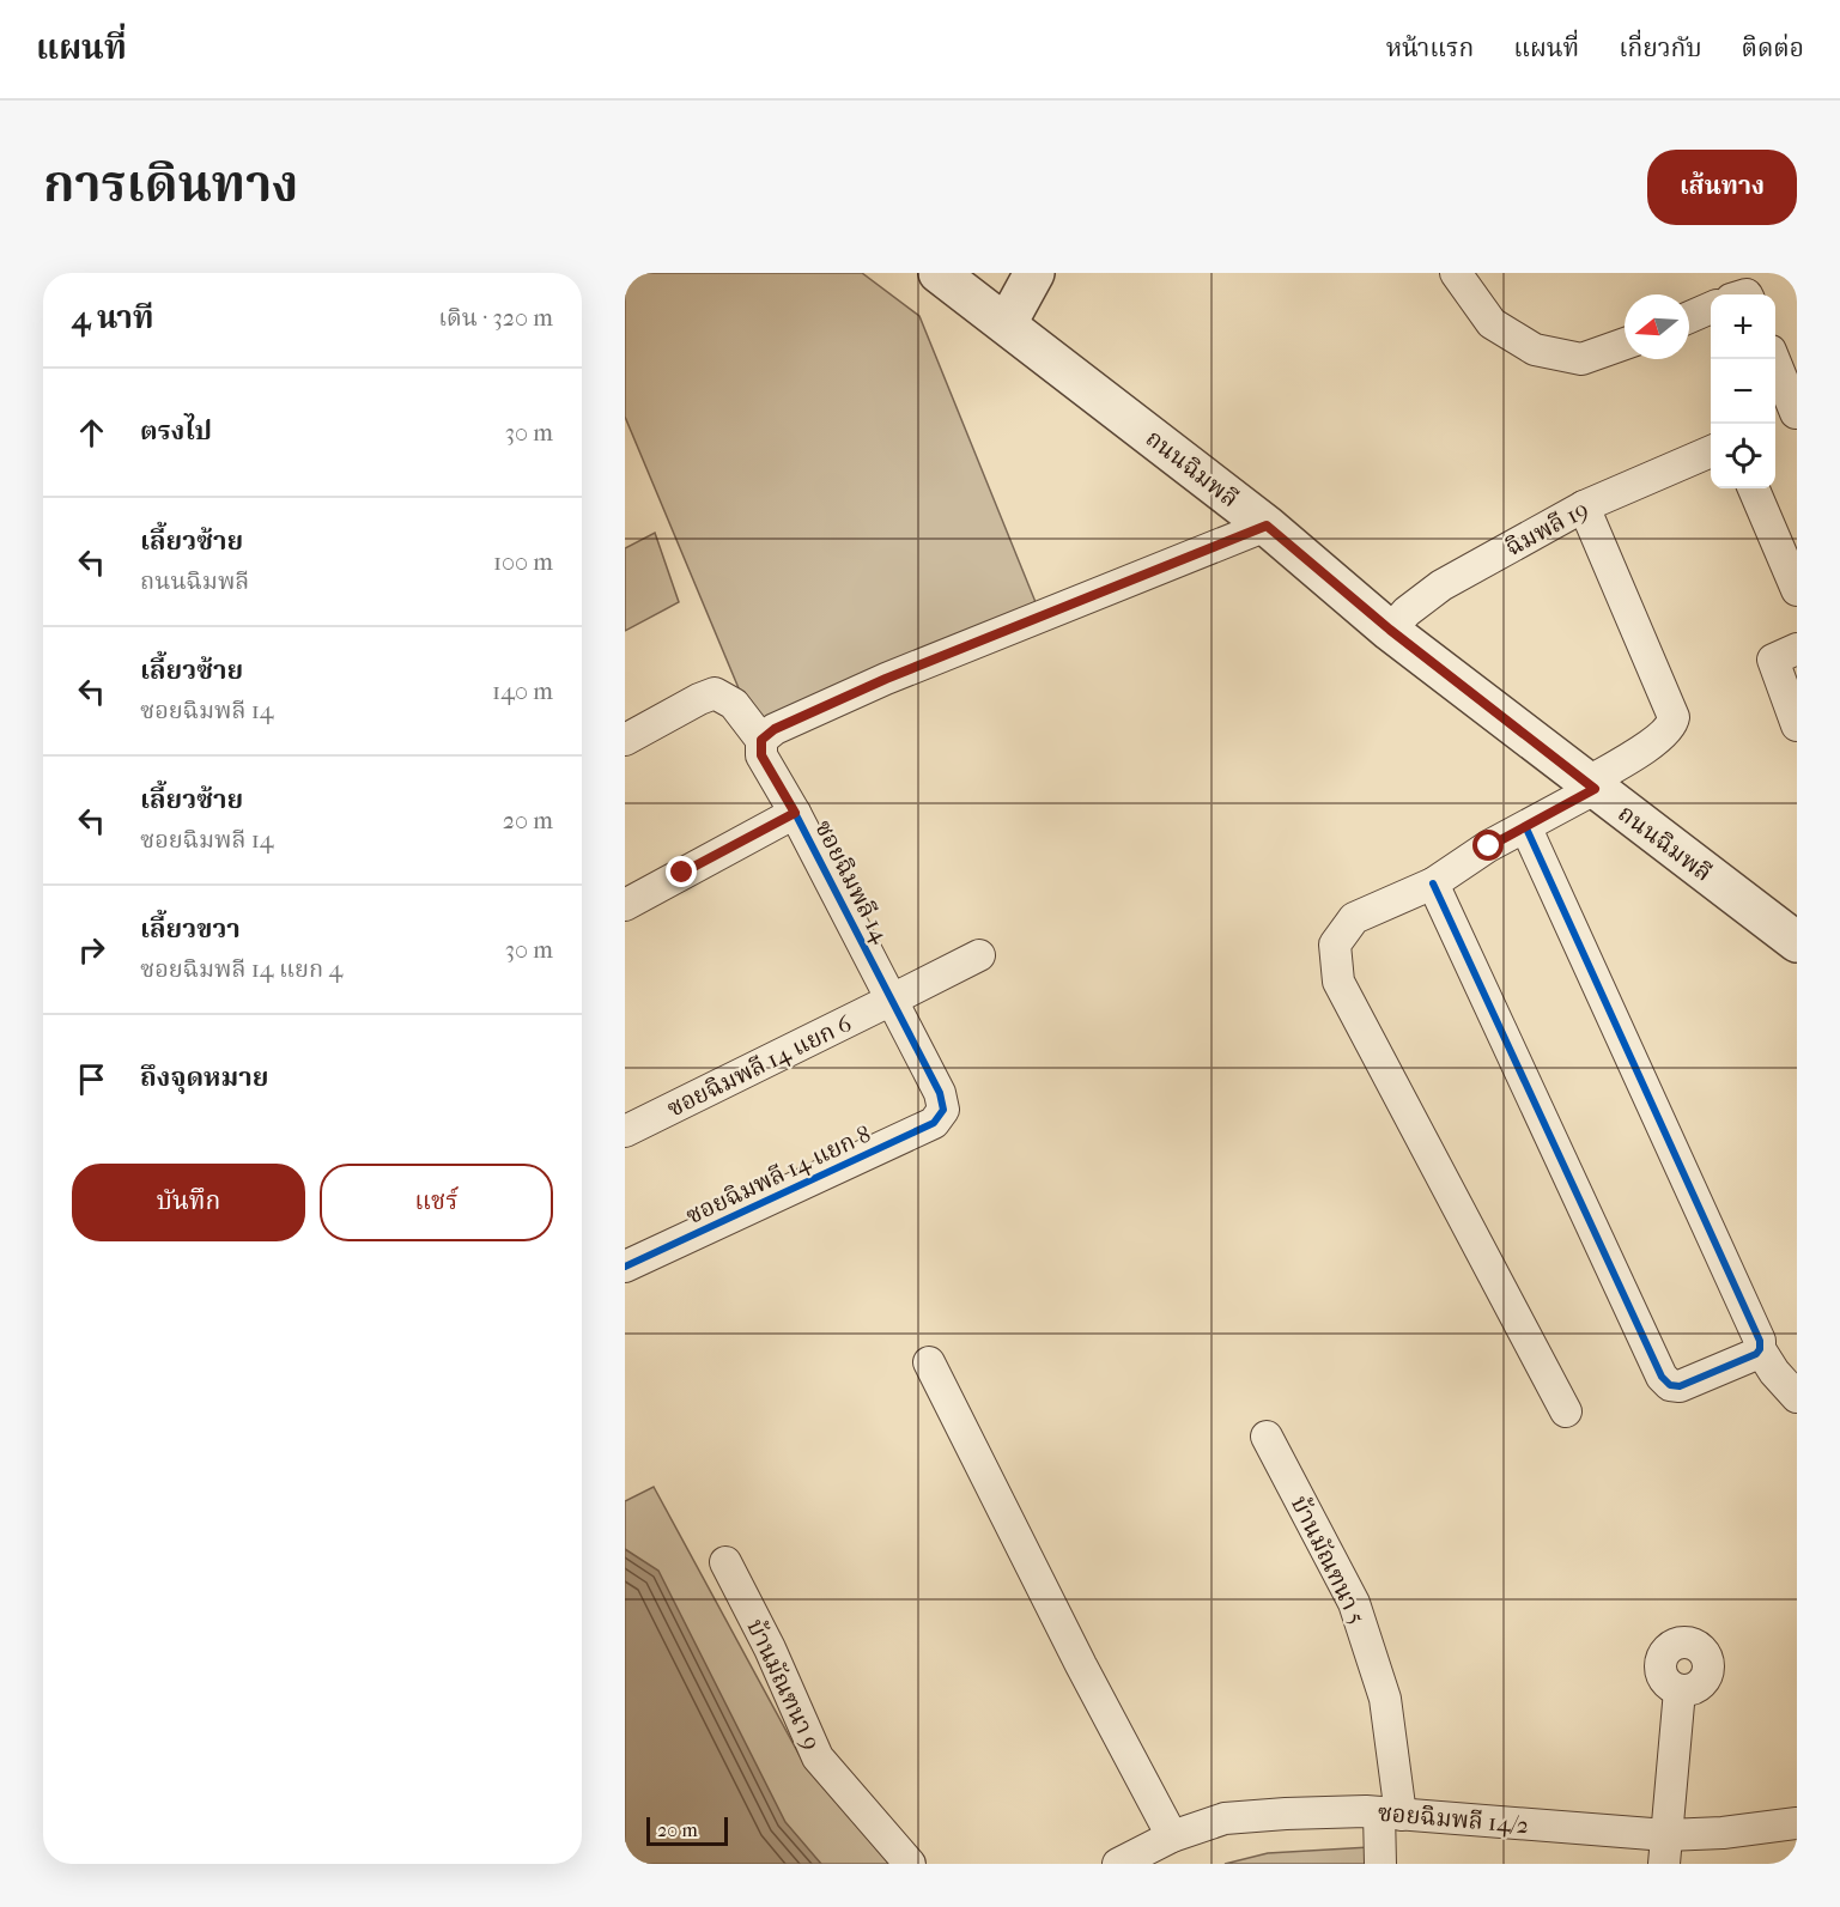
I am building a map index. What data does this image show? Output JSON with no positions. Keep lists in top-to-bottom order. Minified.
{"streets":{"street":["ถนนฉิมพลี","ฉิมพลี 19","ซอยฉิมพลี 14","ซอยฉิมพลี 14 แยก 6","ซอยฉิมพลี 14 แยก 8","บ้านมัณฑนา 5","บ้านมัณฑนา 9","ซอยฉิมพลี 14/2"]},"crossings":[["ถนนฉิมพลี","ฉิมพลี 19"],["ซอยฉิมพลี 14","ซอยฉิมพลี 14 แยก 6"],["ซอยฉิมพลี 14","ซอยฉิมพลี 14 แยก 8"],["บ้านมัณฑนา 5","ซอยฉิมพลี 14/2"]],"scale_bar":"20 m","north":"left","page":{"header":"แผนที่","nav":["หน้าแรก","แผนที่","เกี่ยวกับ","ติดต่อ"],"title":"การเดินทาง","buttons":["เส้นทาง",["บันทึก","แชร์"]],"heading":["4 นาที","เดิน · 320 m"],"map_buttons":["+","−"],"list":[["ตรงไป","30 m"],["เลี้ยวซ้าย","ถนนฉิมพลี","100 m"],["เลี้ยวซ้าย","ซอยฉิมพลี 14","140 m"],["เลี้ยวซ้าย","ซอยฉิมพลี 14","20 m"],["เลี้ยวขวา","ซอยฉิมพลี 14 แยก 4","30 m"],"ถึงจุดหมาย"],"scale":"20 m"}}
